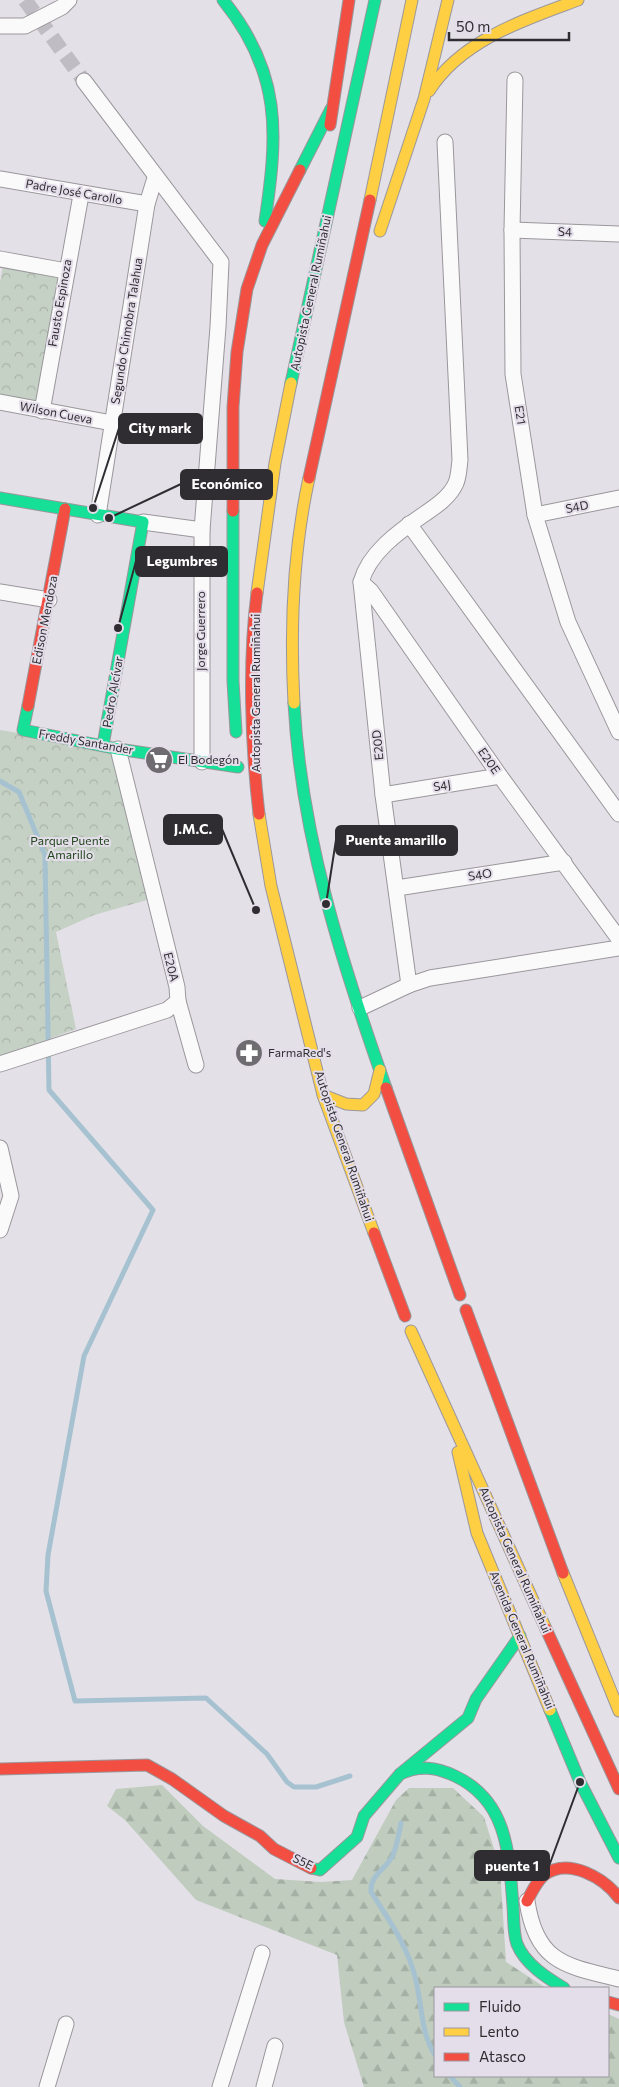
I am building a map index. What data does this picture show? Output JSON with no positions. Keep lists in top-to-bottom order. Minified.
{"streets":{"main road":["Autopista General Rumiñahui","Edison Mendoza","Pedro Alcívar","Freddy Santander","Avenida General Rumiñahui","S5E"],"street":["Padre José Carollo","S4","Fausto Espinoza","Segundo Chimobra Talahua","Wilson Cueva","E21","S4D","Jorge Guerrero","E20D","E20E","S4J","S4O","E20A"]},"crossings":[["Padre José Carollo","Fausto Espinoza"],["Padre José Carollo","Segundo Chimobra Talahua"],["S4","E21"],["Autopista General Rumiñahui","Avenida General Rumiñahui"],["Fausto Espinoza","Wilson Cueva"],["Segundo Chimobra Talahua","Wilson Cueva"],["Segundo Chimobra Talahua","Jorge Guerrero"],["E21","S4D"],["Edison Mendoza","Freddy Santander"],["Jorge Guerrero","Freddy Santander"],["Pedro Alcívar","Freddy Santander"],["Pedro Alcívar","E20A"],["Freddy Santander","E20A"],["E20D","E20E"],["E20D","S4J"],["E20D","S4O"],["E20E","S4J"],["E20E","S4O"],["Avenida General Rumiñahui","S5E"]],"parks":["Parque Puente Amarillo"],"places":{"other":["City mark","Económico","Legumbres","Puente amarillo","J.M.C.","puente 1"],"supermarket":["El Bodegón"],"pharmacy":["FarmaRed's"]},"legend":["Fluido","Lento","Atasco"],"scale_bar":"50 m"}
